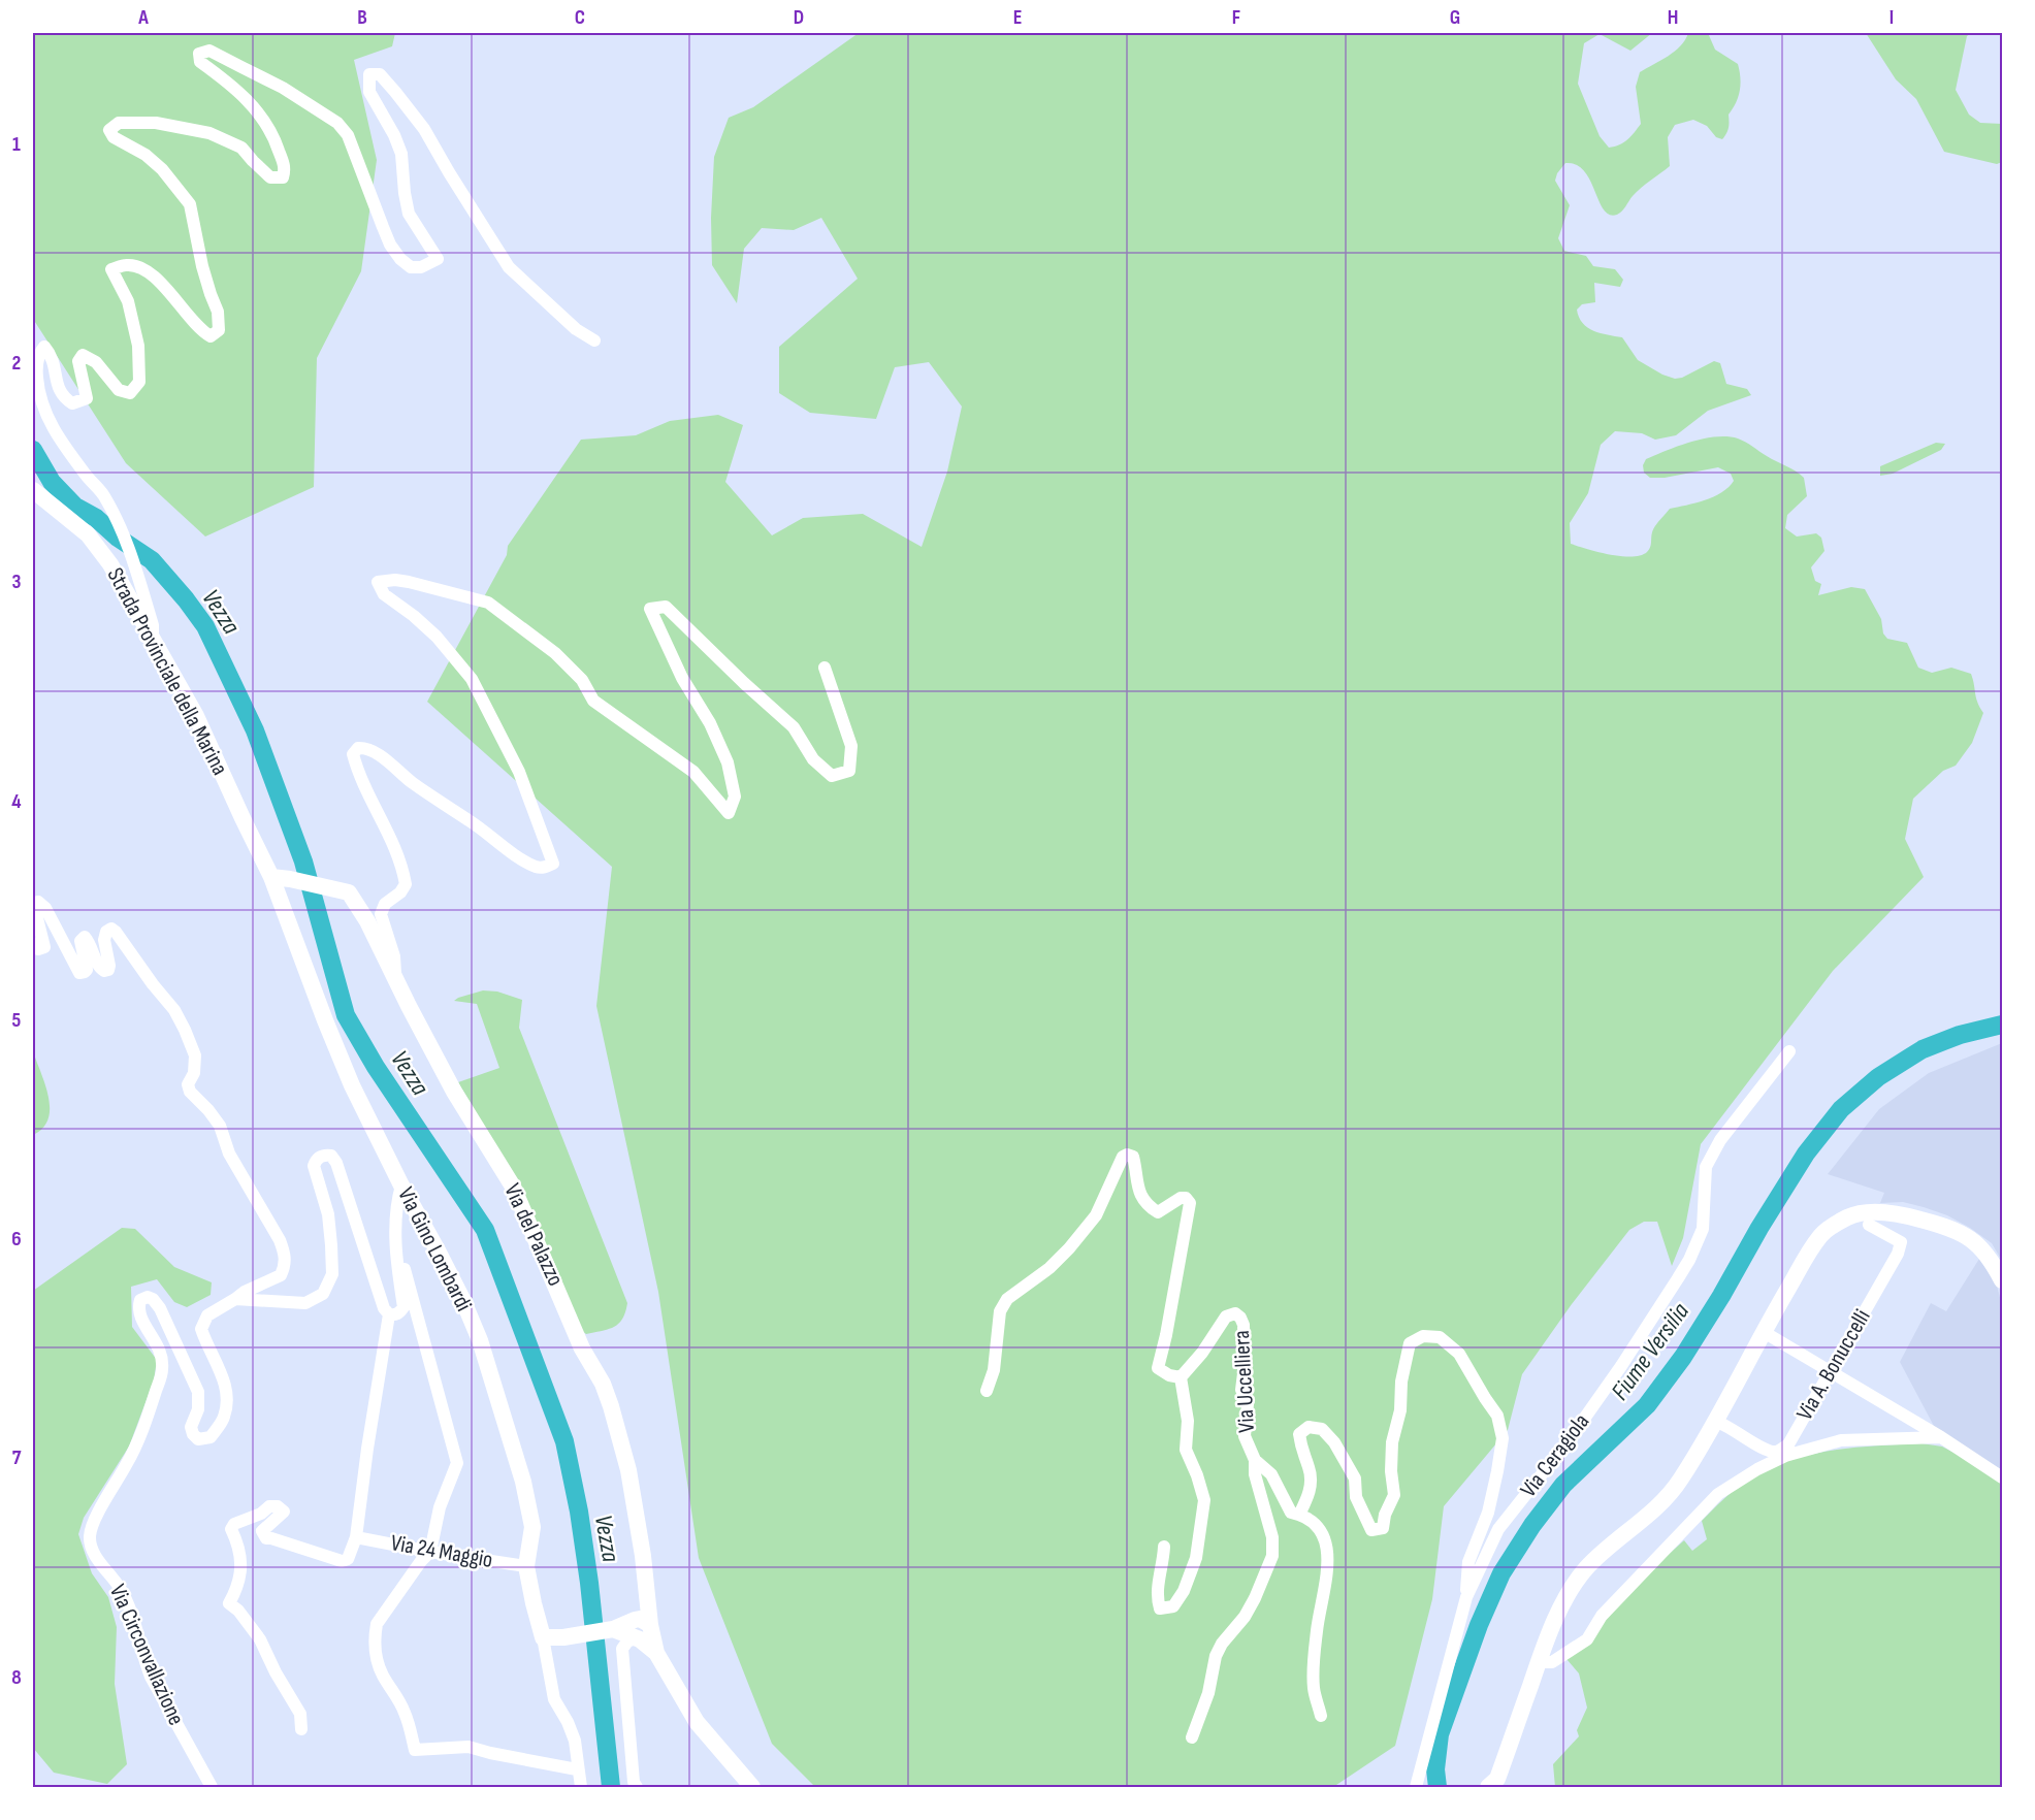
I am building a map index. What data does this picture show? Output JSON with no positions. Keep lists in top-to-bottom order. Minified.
{"streets":{"main road":["Strada Provinciale della Marina","Via del Palazzo","Via Gino Lombardi"],"street":["Via A. Bonuccelli","Via Uccelliera","Via Ceragiola","Via 24 Maggio","Via Circonvallazione"]},"crossings":[["Strada Provinciale della Marina","Via del Palazzo"],["Strada Provinciale della Marina","Via Gino Lombardi"],["Via del Palazzo","Via Gino Lombardi"],["Via Gino Lombardi","Via 24 Maggio"]],"water":["Vezza","Fiume Versilia"],"grid":{"columns":["A","B","C","D","E","F","G","H","I"],"rows":["1","2","3","4","5","6","7","8"]}}
